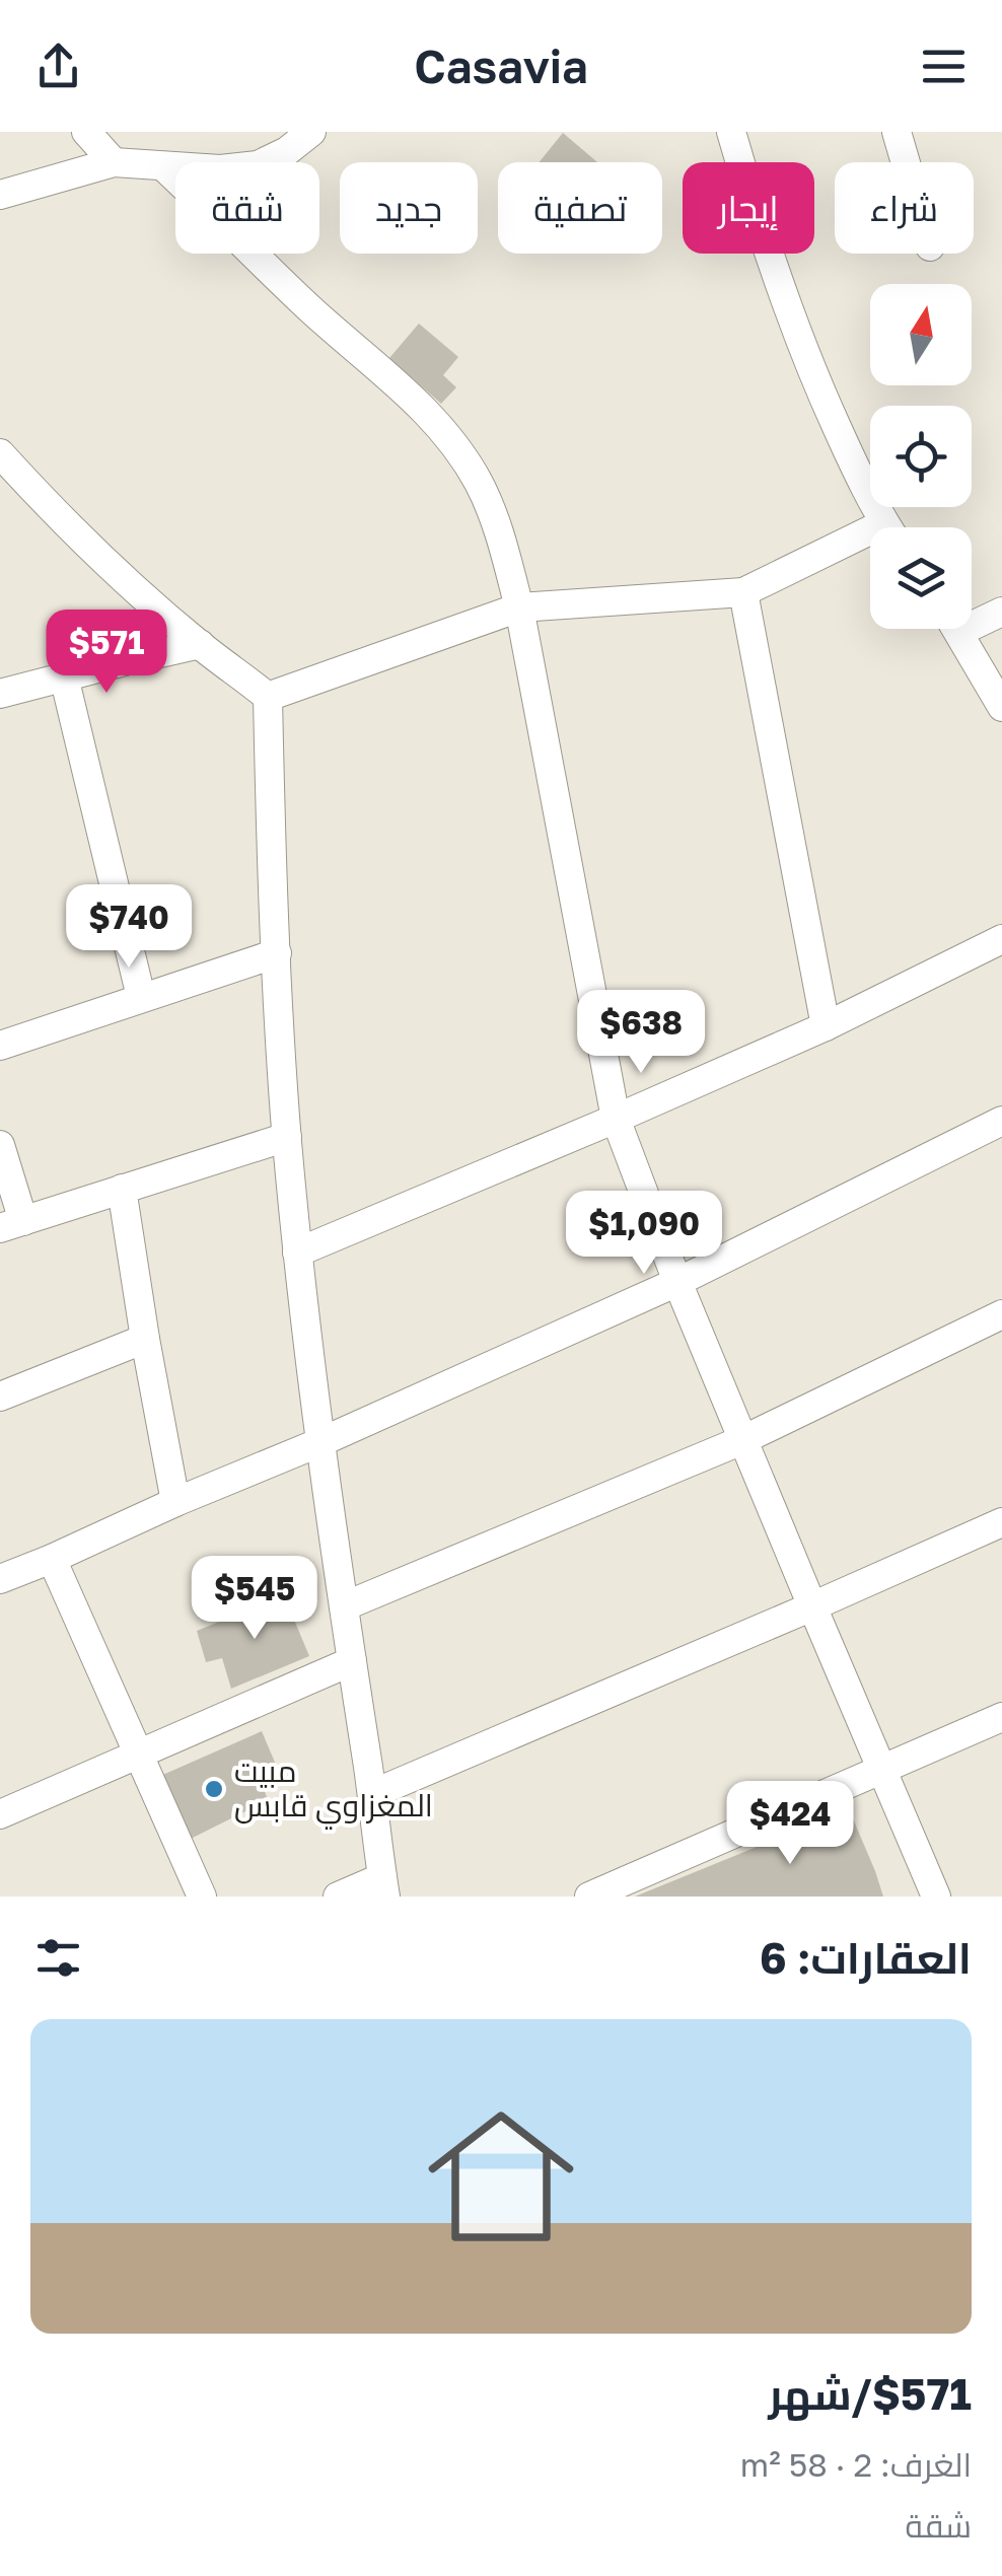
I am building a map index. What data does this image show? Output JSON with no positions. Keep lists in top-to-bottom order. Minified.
{"places":["مبيت المغزاوي قابس"],"north":"top","page":{"header":"Casavia","chip":["شراء","إيجار","تصفية","جديد","شقة"],"price":["$571","$740","$638","$1,090","$545","$424"],"heading":"العقارات: 6","list":[{"name":"$571/شهر","note":"الغرف: 2 · 58 m² · شقة"}]}}
